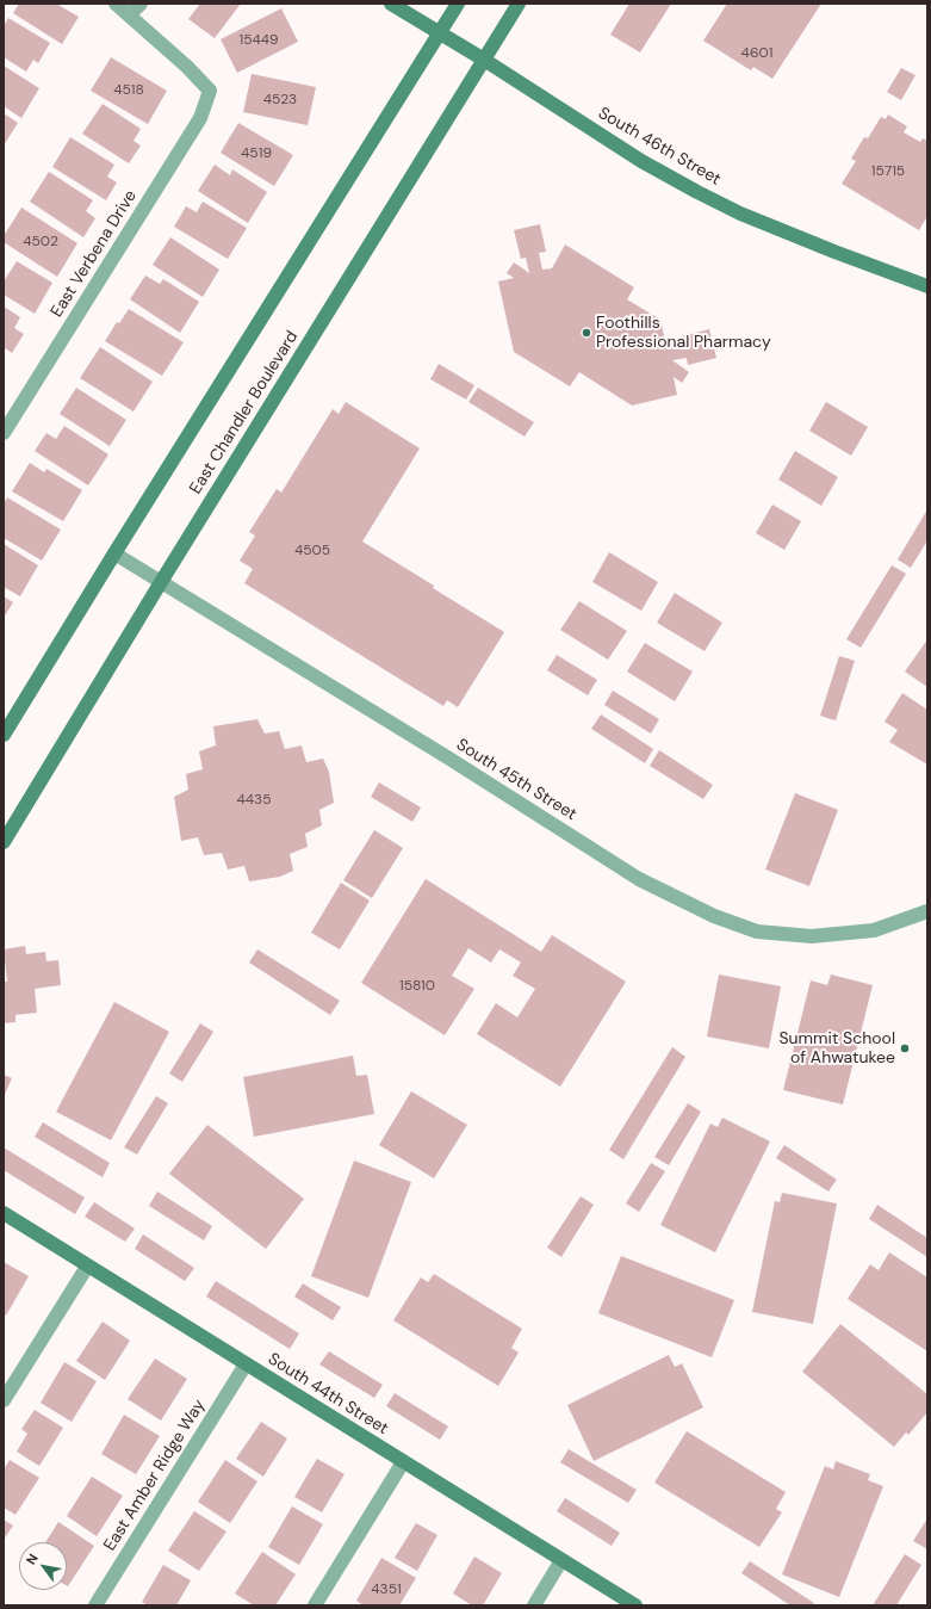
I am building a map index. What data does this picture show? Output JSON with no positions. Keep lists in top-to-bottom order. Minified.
{"streets":{"main road":["South 46th Street","East Chandler Boulevard","South 44th Street"],"street":["East Verbena Drive","South 45th Street","East Amber Ridge Way"]},"crossings":[["South 46th Street","East Chandler Boulevard"],["East Chandler Boulevard","South 45th Street"],["South 44th Street","East Amber Ridge Way"]],"places":["Foothills Professional Pharmacy","Summit School of Ahwatukee"],"house_numbers":["15449","4601","4518","4523","4519","15715","4502","4505","4435","15810","4351"],"north":"top left"}
